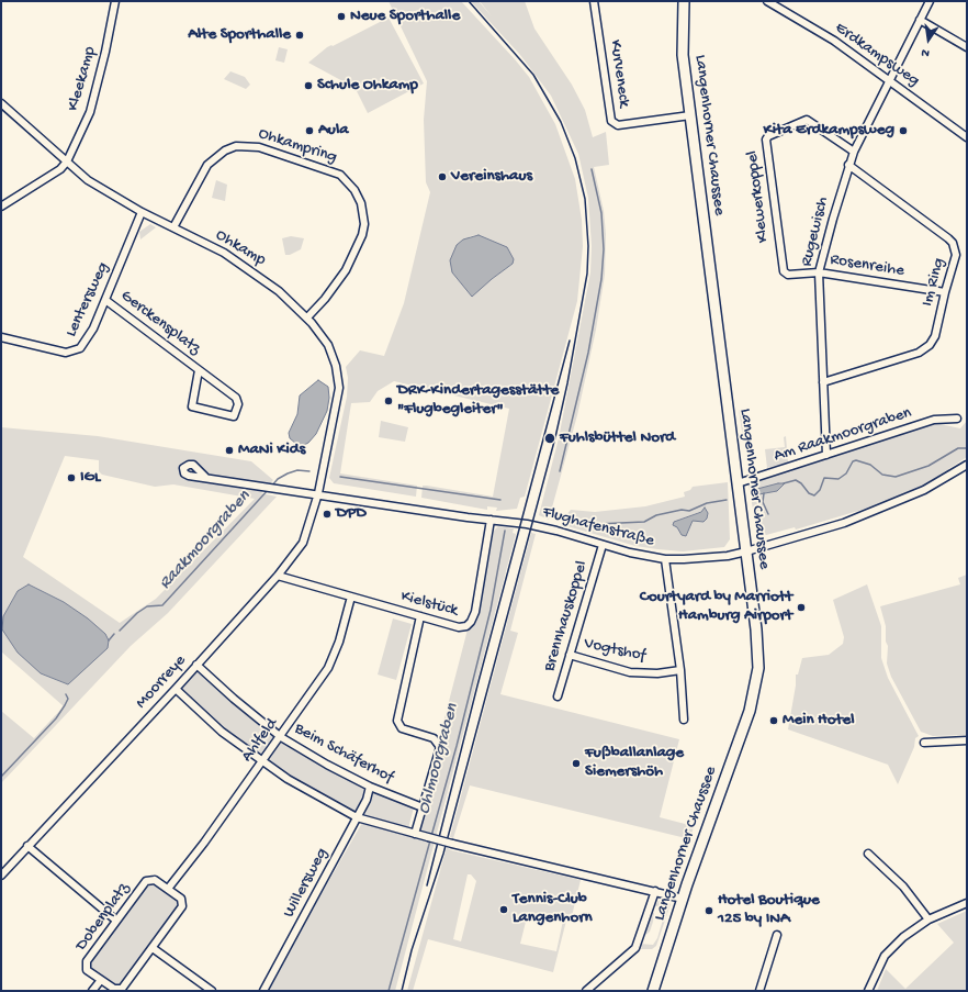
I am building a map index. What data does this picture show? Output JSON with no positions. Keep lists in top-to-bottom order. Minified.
{"streets":{"main road":["Langenhorner Chaussee"],"street":["Erdkampsweg","Kurveneck","Kleekamp","Ohkampring","Klewerkoppel","Rugewisch","Ohkamp","Rosenreihe","Im Ring","Lentersweg","Gerckensplatz","Am Raakmoorgraben","Flughafenstraße","Kielstück","Brennhauskoppel","Vogtshof","Moorreye","Ahlfeld","Beim Schäferhof","Willersweg","Dobenplatz"]},"crossings":[["Erdkampsweg","Rugewisch"],["Kurveneck","Langenhorner Chaussee"],["Kleekamp","Ohkamp"],["Langenhorner Chaussee","Am Raakmoorgraben"],["Langenhorner Chaussee","Flughafenstraße"],["Ohkampring","Ohkamp"],["Klewerkoppel","Rugewisch"],["Klewerkoppel","Rosenreihe"],["Rugewisch","Rosenreihe"],["Rugewisch","Im Ring"],["Rugewisch","Am Raakmoorgraben"],["Ohkamp","Lentersweg"],["Ohkamp","Flughafenstraße"],["Ohkamp","Moorreye"],["Rosenreihe","Im Ring"],["Lentersweg","Gerckensplatz"],["Flughafenstraße","Kielstück"],["Flughafenstraße","Brennhauskoppel"],["Flughafenstraße","Moorreye"],["Kielstück","Moorreye"],["Kielstück","Ahlfeld"],["Brennhauskoppel","Vogtshof"],["Moorreye","Beim Schäferhof"],["Ahlfeld","Beim Schäferhof"],["Ahlfeld","Dobenplatz"],["Beim Schäferhof","Willersweg"]],"water":["Raakmoorgraben","Ohlmoorgraben"],"places":["Neue Sporthalle","Alte Sporthalle","Schule Ohkamp","Aula","Kita Erdkampsweg","Vereinshaus","DRK-Kindertagesstätte \"Flugbegleiter\"","Fuhlsbüttel Nord","MaNi Kids","IGL","DPD","Courtyard by Marriott Hamburg Airport","Mein Hotel","Fußballanlage Siemershöh","Tennis-Club Langenhorn","Hotel Boutique 125 by INA"],"north":"bottom"}
